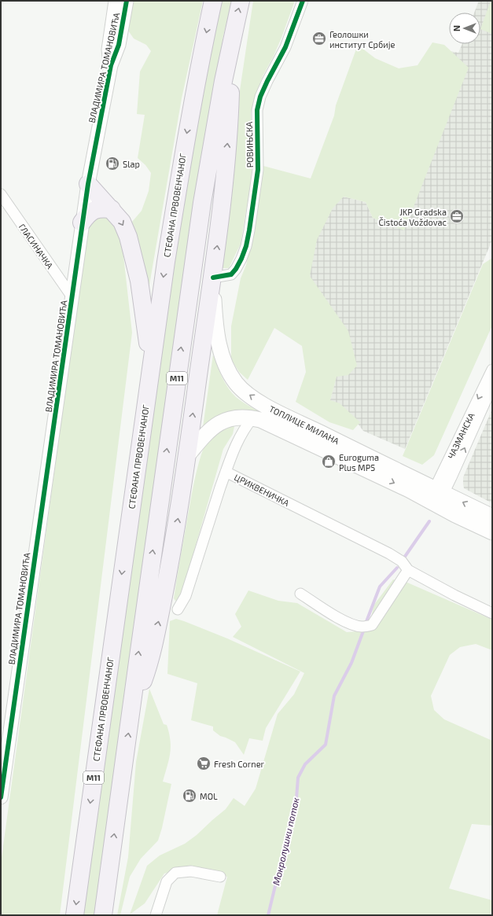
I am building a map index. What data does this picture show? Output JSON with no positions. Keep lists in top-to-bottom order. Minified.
{"streets":{"highway":["СТЕФАНА ПРВОВЕНЧАНОГ","M11"],"main road":["ТОПЛИЦЕ МИЛАНА"],"street":["ВЛАДИМИРА ТОМАНОВИЋА","РОВИЊСКА","ГЛАСИНАЧКА","ЧАЗМАНСКА","ЦРИКВЕНИЧКА"]},"crossings":[["ВЛАДИМИРА ТОМАНОВИЋА","ГЛАСИНАЧКА"],["РОВИЊСКА","ТОПЛИЦЕ МИЛАНА"],["ТОПЛИЦЕ МИЛАНА","ЧАЗМАНСКА"]],"one_way":["ТОПЛИЦЕ МИЛАНА"],"water":["Мокролушки поток"],"places":{"office":["Геолошки институт Србије","JKP Gradska Čistoća Voždovac"],"fuel station":["Slap","MOL"],"shop":["Euroguma Plus MP5"],"supermarket":["Fresh Corner"]},"north":"left"}
